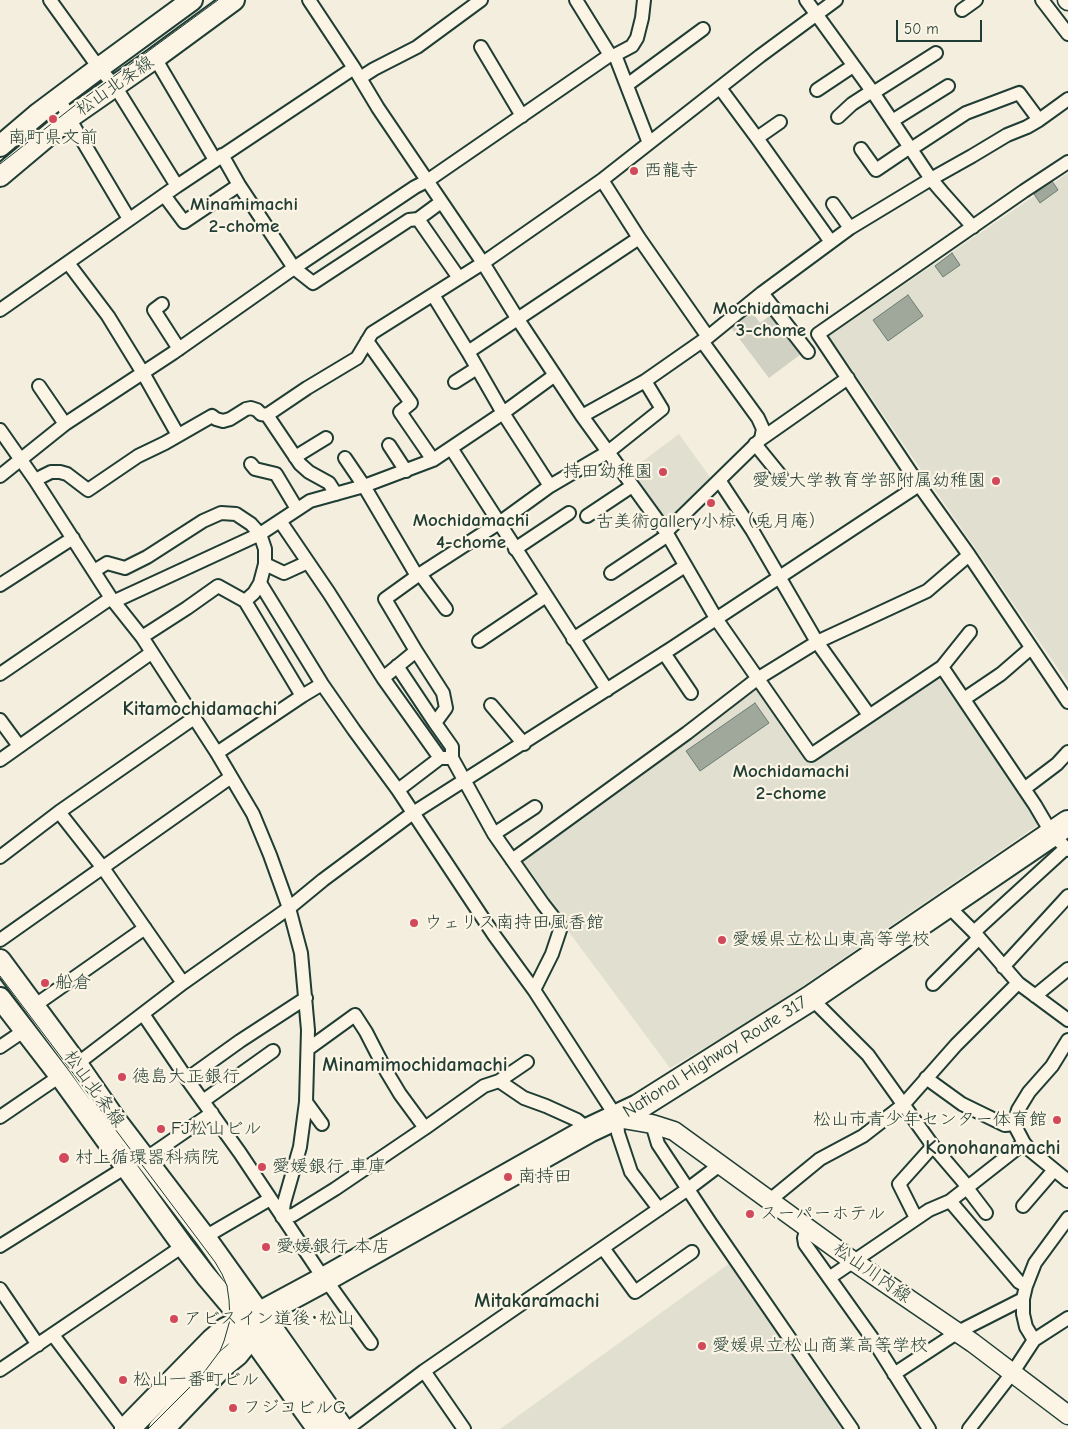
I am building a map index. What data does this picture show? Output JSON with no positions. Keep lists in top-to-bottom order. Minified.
{"streets":{"highway":["National Highway Route 317"],"main road":["松山北条線","松山川内線"]},"crossings":[["松山北条線","National Highway Route 317"],["National Highway Route 317","松山川内線"]],"districts":["Minamimachi 2-chome","Mochidamachi 3-chome","Mochidamachi 4-chome","Kitamochidamachi","Mochidamachi 2-chome","Minamimochidamachi","Konohanamachi","Mitakaramachi"],"places":["南町県文前","西龍寺","持田幼稚園","愛媛大学教育学部附属幼稚園","古美術gallery小椋（兎月庵）","ウェリス南持田風香館","愛媛県立松山東高等学校","船倉","徳島大正銀行","松山市青少年センター体育館","FJ松山ビル","村上循環器科病院","愛媛銀行 車庫","南持田","スーパーホテル","愛媛銀行 本店","アビスイン道後･松山","愛媛県立松山商業高等学校","松山一番町ビル","フジコビルG"],"scale_bar":"50 m"}
